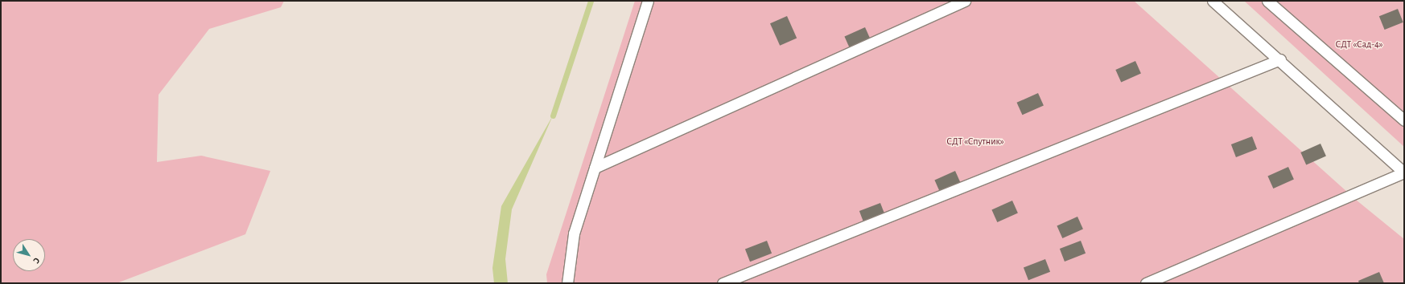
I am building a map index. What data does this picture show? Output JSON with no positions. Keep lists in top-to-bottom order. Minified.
{"parks":["СДТ «Сад-4»","СДТ «Спутник»"],"north":"bottom right"}
